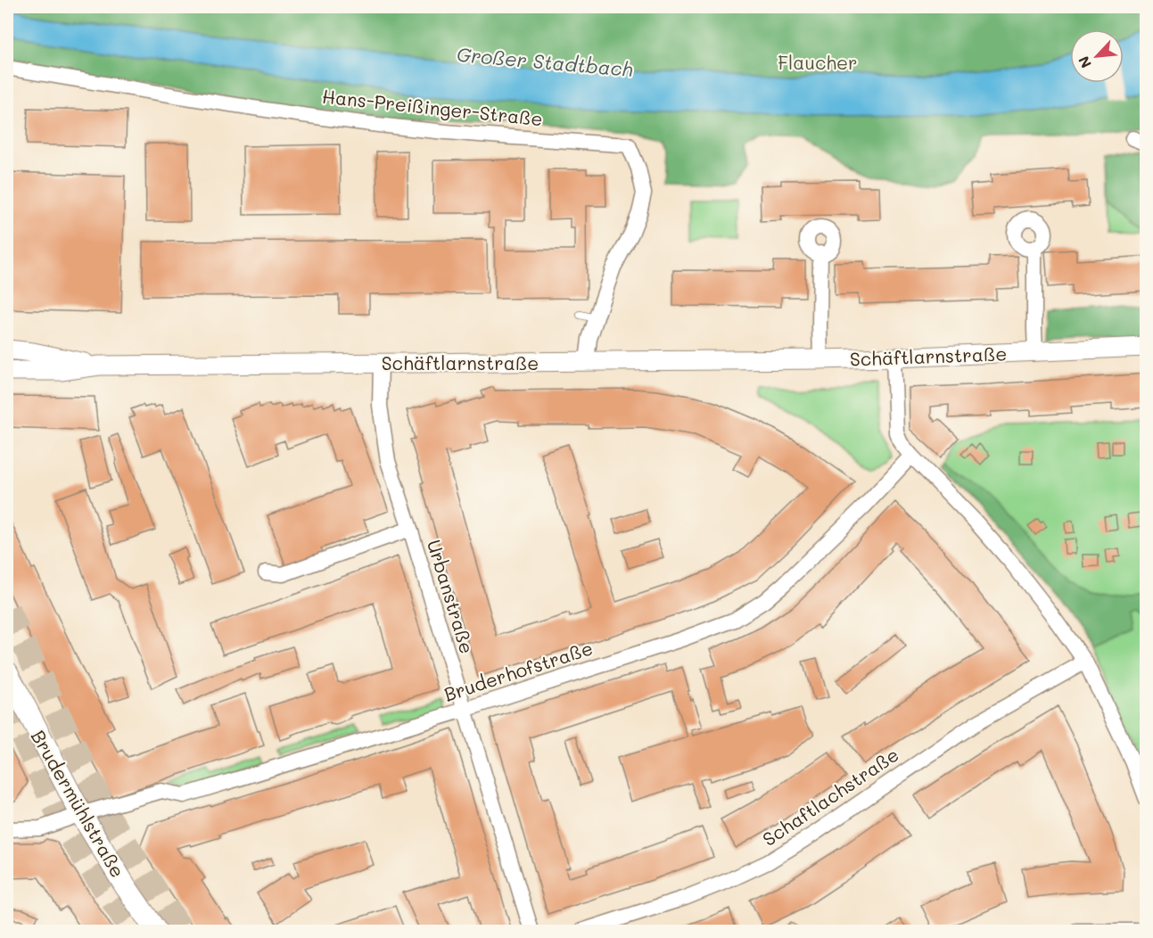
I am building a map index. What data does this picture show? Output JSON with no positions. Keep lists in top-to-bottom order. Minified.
{"streets":{"main road":["Brudermühlstraße"],"street":["Hans-Preißinger-Straße","Schäftlarnstraße","Urbanstraße","Bruderhofstraße","Schaftlachstraße"]},"crossings":[["Hans-Preißinger-Straße","Schäftlarnstraße"],["Schäftlarnstraße","Urbanstraße"],["Urbanstraße","Bruderhofstraße"],["Bruderhofstraße","Brudermühlstraße"]],"water":["Großer Stadtbach"],"parks":["Flaucher"],"north":"bottom left"}
